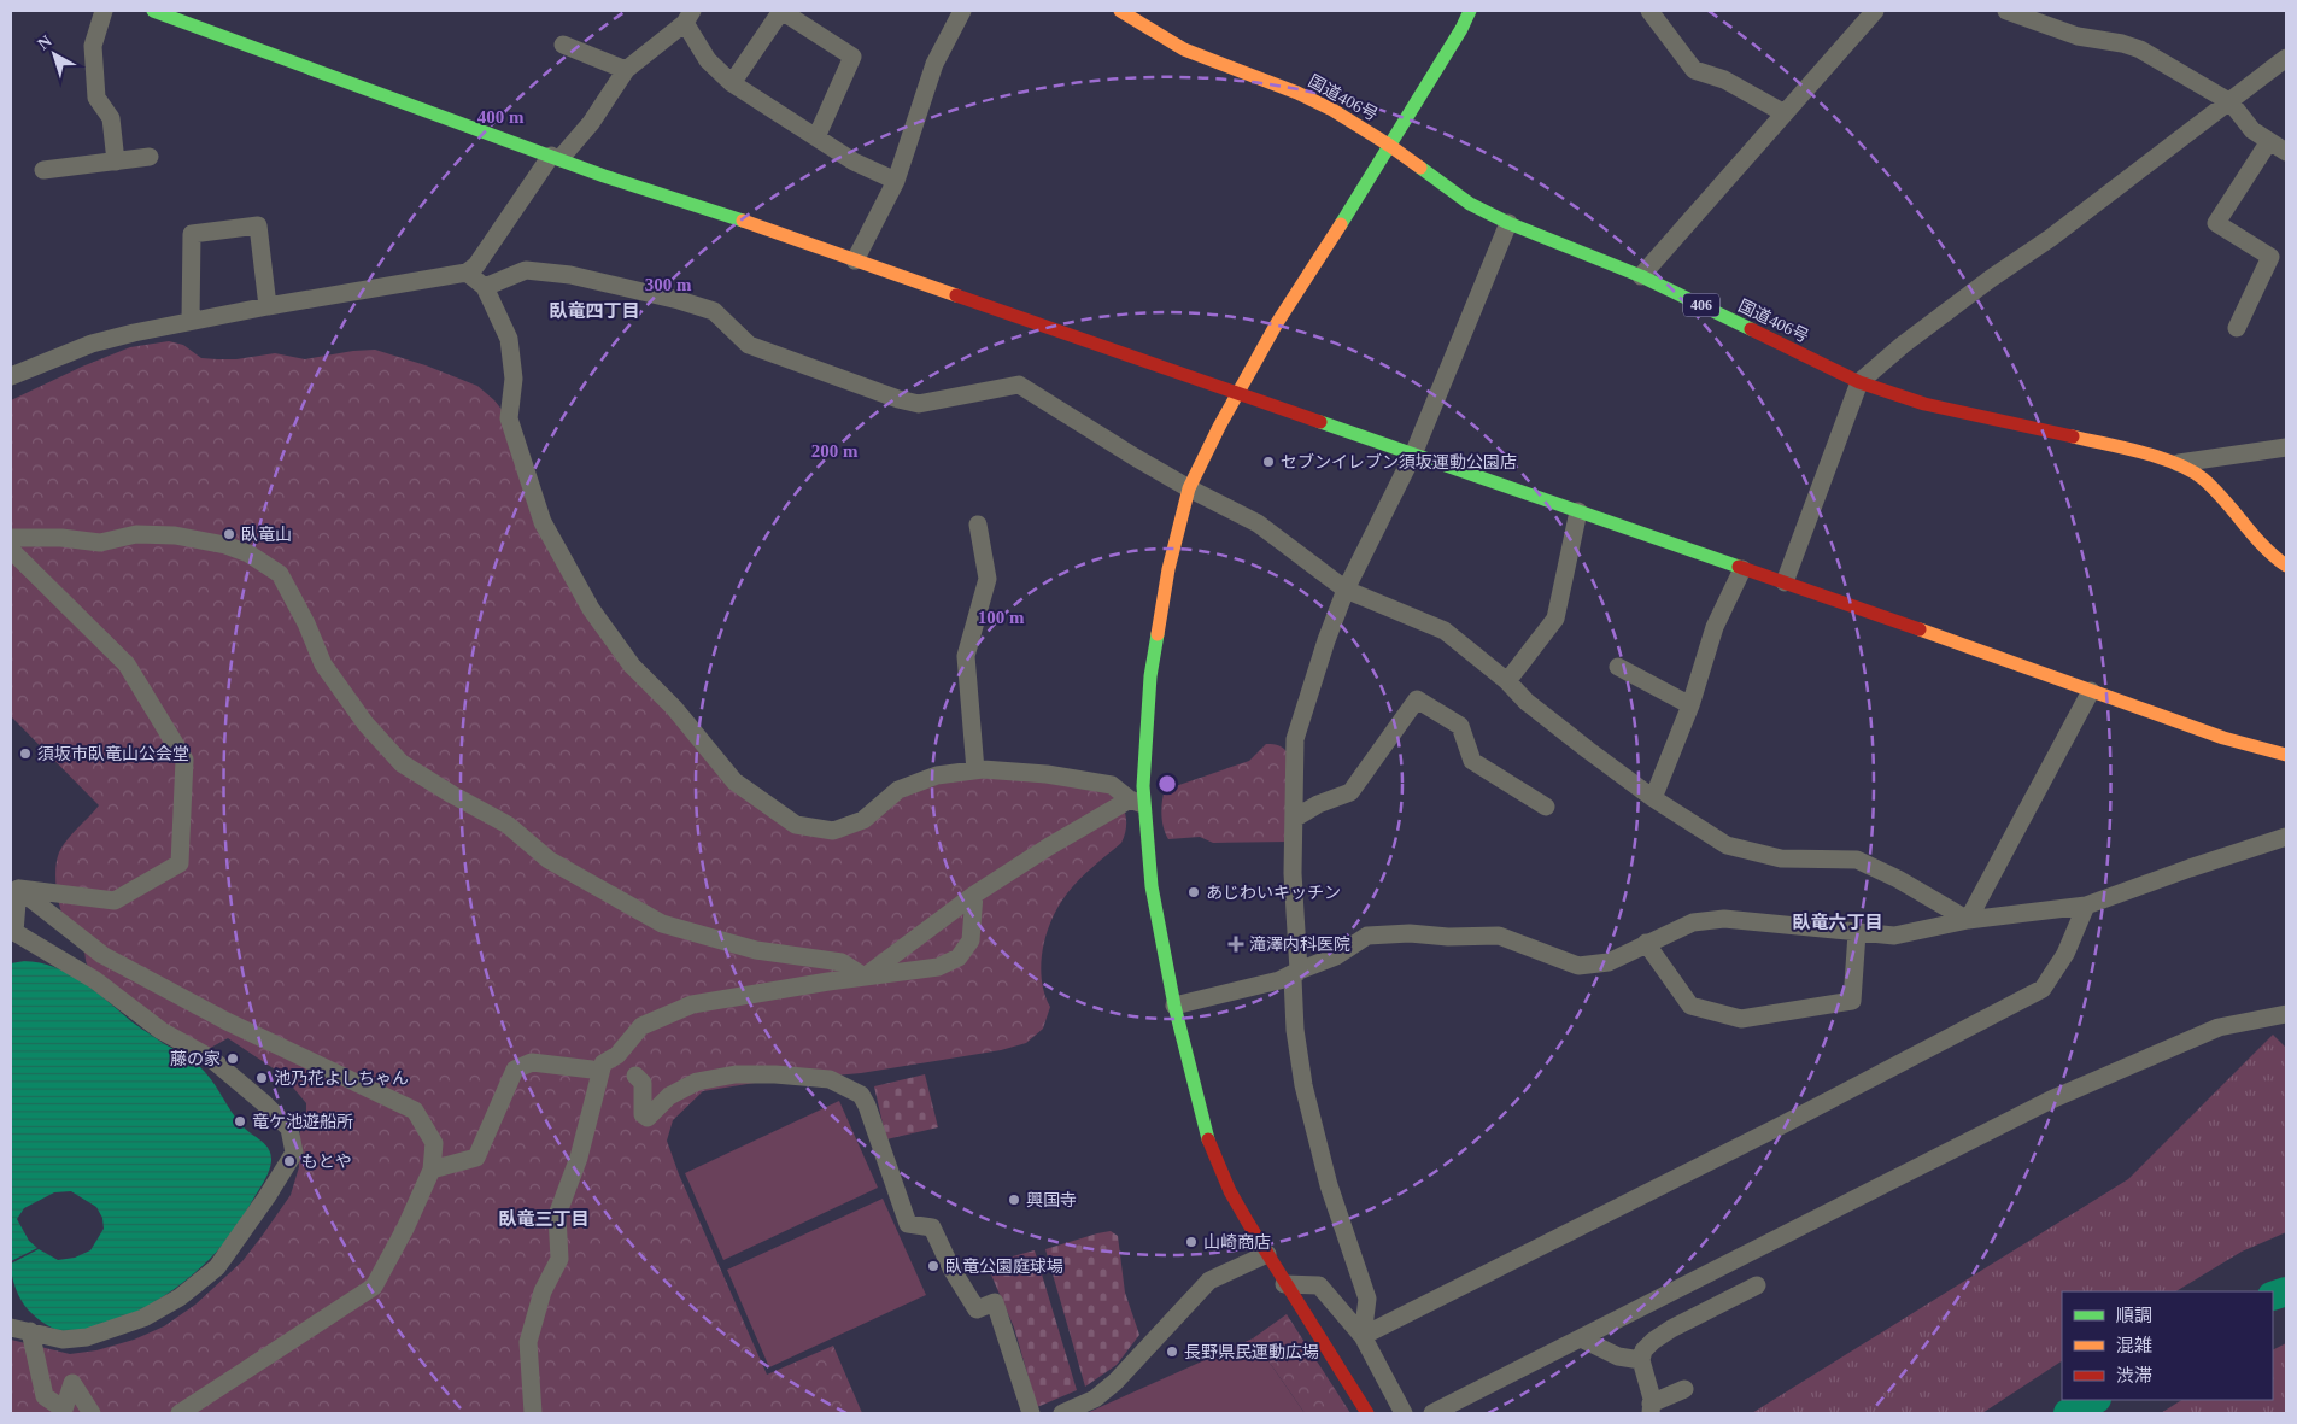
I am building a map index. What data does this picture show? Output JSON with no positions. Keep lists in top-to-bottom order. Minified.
{"streets":{"main road":["国道406号","406"]},"districts":["臥竜四丁目","臥竜六丁目","臥竜三丁目"],"places":{"other":["セブンイレブン須坂運動公園店","臥竜山","須坂市臥竜山公会堂","あじわいキッチン","藤の家","池乃花よしちゃん","竜ケ池遊船所","もとや","興国寺","山崎商店","臥竜公園庭球場","長野県民運動広場"],"health":["滝澤内科医院"]},"legend":["順調","混雑","渋滞"],"north":"top left","rings":["400 m","300 m","200 m","100 m"]}
